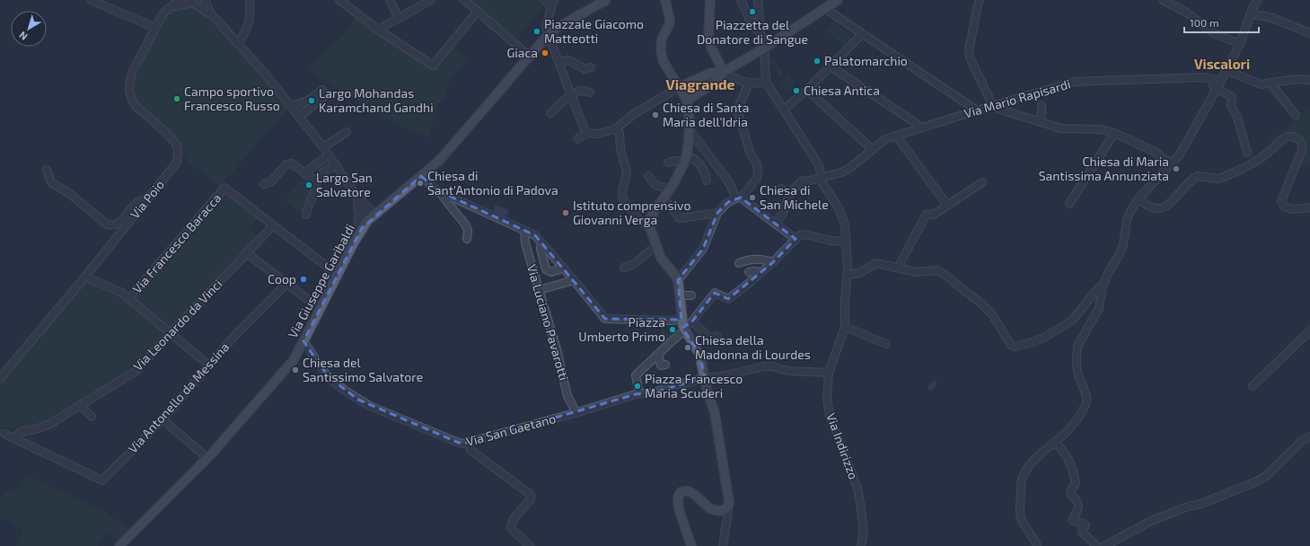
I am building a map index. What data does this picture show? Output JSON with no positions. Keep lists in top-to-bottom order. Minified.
{"streets":{"main road":["Via Giuseppe Garibaldi"],"street":["Via Mario Rapisardi","Via Poio","Via Francesco Baracca","Via Luciano Pavarotti","Via Leonardo da Vinci","Via Antonello da Messina","Via San Gaetano","Via Indirizzo"]},"crossings":[["Via Mario Rapisardi","Via Indirizzo"],["Via Francesco Baracca","Via Leonardo da Vinci"],["Via Giuseppe Garibaldi","Via San Gaetano"],["Via Luciano Pavarotti","Via San Gaetano"],["Via Leonardo da Vinci","Via Antonello da Messina"],["Via San Gaetano","Via Indirizzo"]],"districts":["Viscalori","Viagrande"],"places":["Piazzetta del Donatore di Sangue","Piazzale Giacomo Matteotti","Giaca","Palatomarchio","Chiesa Antica","Campo sportivo Francesco Russo","Largo Mohandas Karamchand Gandhi","Chiesa di Santa Maria dell'Idria","Chiesa di Maria Santissima Annunziata","Chiesa di Sant'Antonio di Padova","Largo San Salvatore","Chiesa di San Michele","Istituto comprensivo Giovanni Verga","Coop","Piazza Umberto Primo","Chiesa della Madonna di Lourdes","Chiesa del Santissimo Salvatore","Piazza Francesco Maria Scuderi"],"scale_bar":"100 m","north":"bottom left"}
